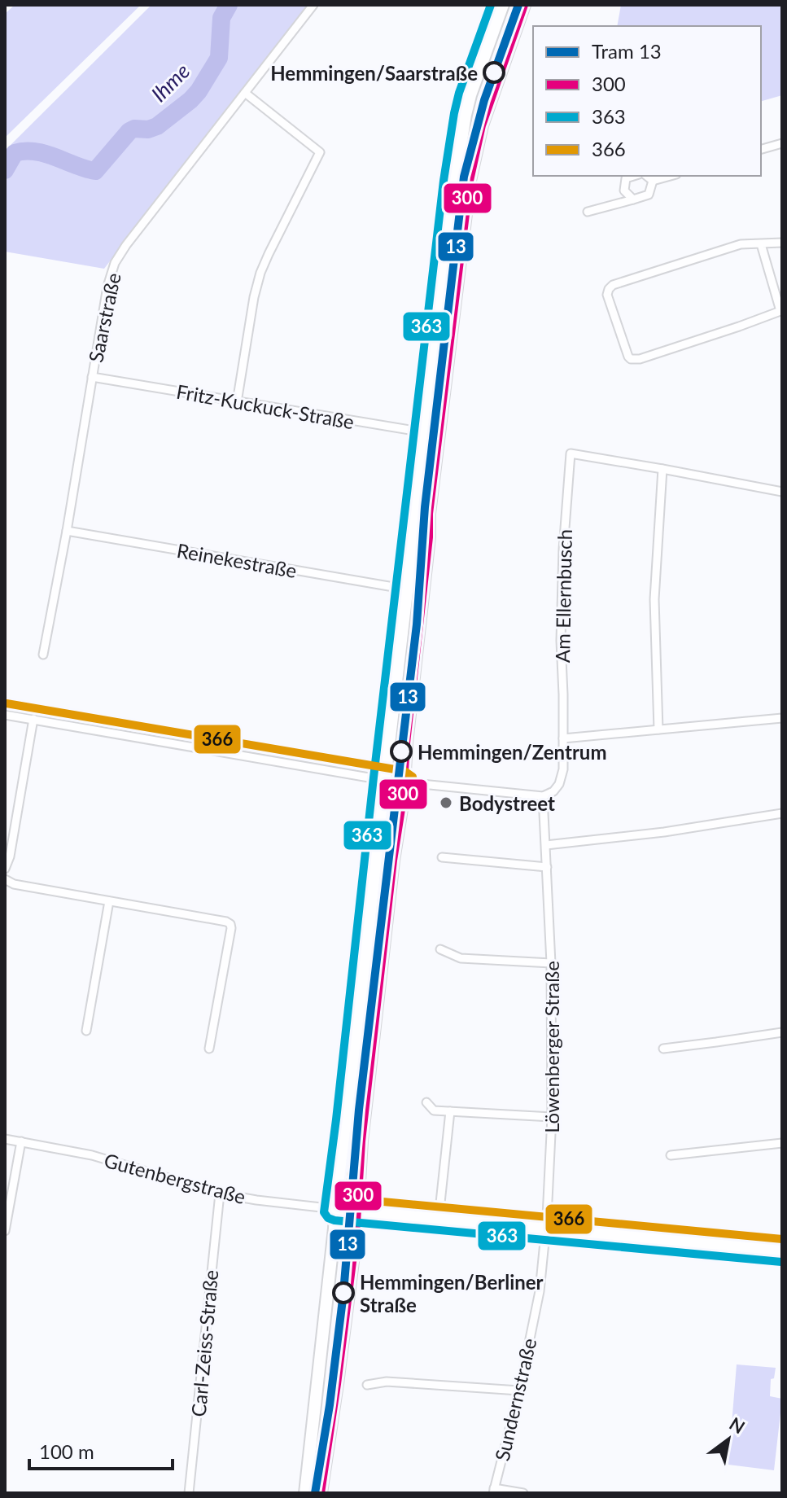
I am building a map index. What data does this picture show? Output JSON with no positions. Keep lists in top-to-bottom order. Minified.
{"streets":{"street":["Saarstraße","Fritz-Kuckuck-Straße","Reinekestraße","Am Ellernbusch","Löwenberger Straße","Gutenbergstraße","Carl-Zeiss-Straße","Sundernstraße"]},"crossings":[["Saarstraße","Fritz-Kuckuck-Straße"],["Saarstraße","Reinekestraße"],["Am Ellernbusch","Löwenberger Straße"],["Löwenberger Straße","Sundernstraße"],["Gutenbergstraße","Carl-Zeiss-Straße"]],"water":["Ihme"],"places":["Hemmingen/Saarstraße","Hemmingen/Zentrum","Bodystreet","Hemmingen/Berliner Straße"],"lines":["tram line 13","transit line 300","transit line 363","transit line 366"],"legend":["Tram 13","300","363","366"],"scale_bar":"100 m","north":"top right"}
